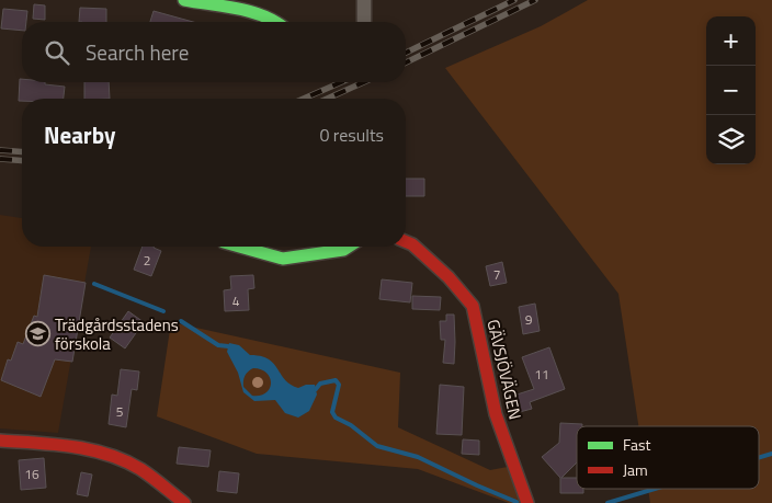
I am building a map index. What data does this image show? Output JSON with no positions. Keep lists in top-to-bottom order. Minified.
{"streets":{"street":["GÄVSJÖVÄGEN"]},"places":{"school or university":["Trädgårdsstadens förskola"]},"house_numbers":["2","7","4","9","11","5","16"],"legend":["Fast","Jam"],"page":{"map_buttons":["+","−"],"search":"Search here","heading":["Nearby","0 results"]}}
